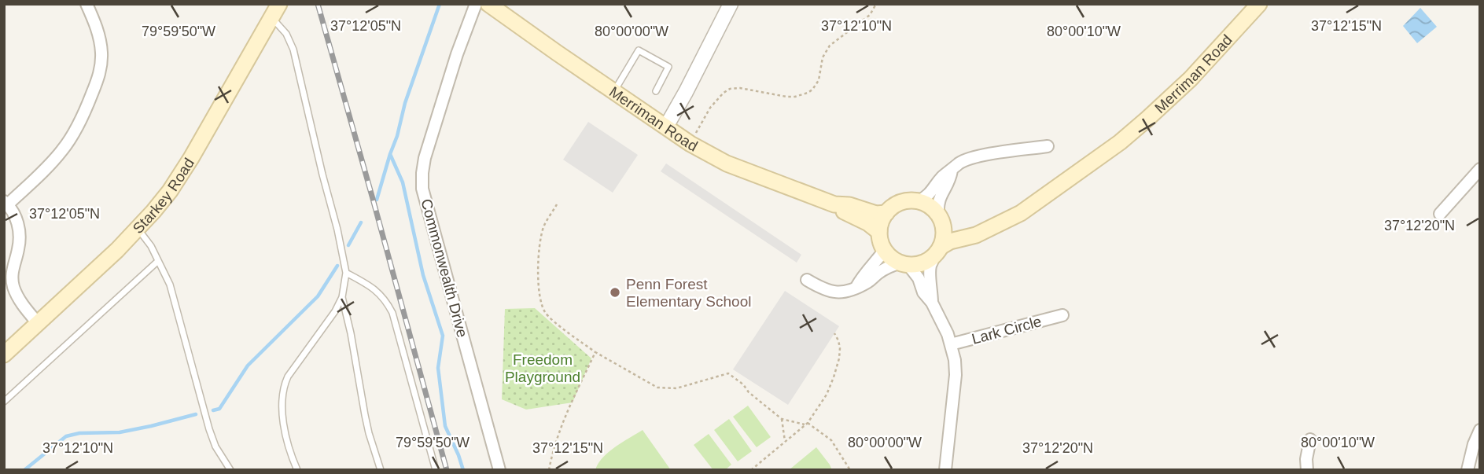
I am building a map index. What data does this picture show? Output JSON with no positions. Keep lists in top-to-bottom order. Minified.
{"streets":{"main road":["Merriman Road","Starkey Road"],"street":["Commonwealth Drive","Lark Circle"]},"parks":["Freedom Playground"],"places":["Penn Forest Elementary School"],"coordinates":["37°12'05\"N","37°12'10\"N","37°12'15\"N","79°59'50\"W","80°00'00\"W","80°00'10\"W","37°12'20\"N"]}
